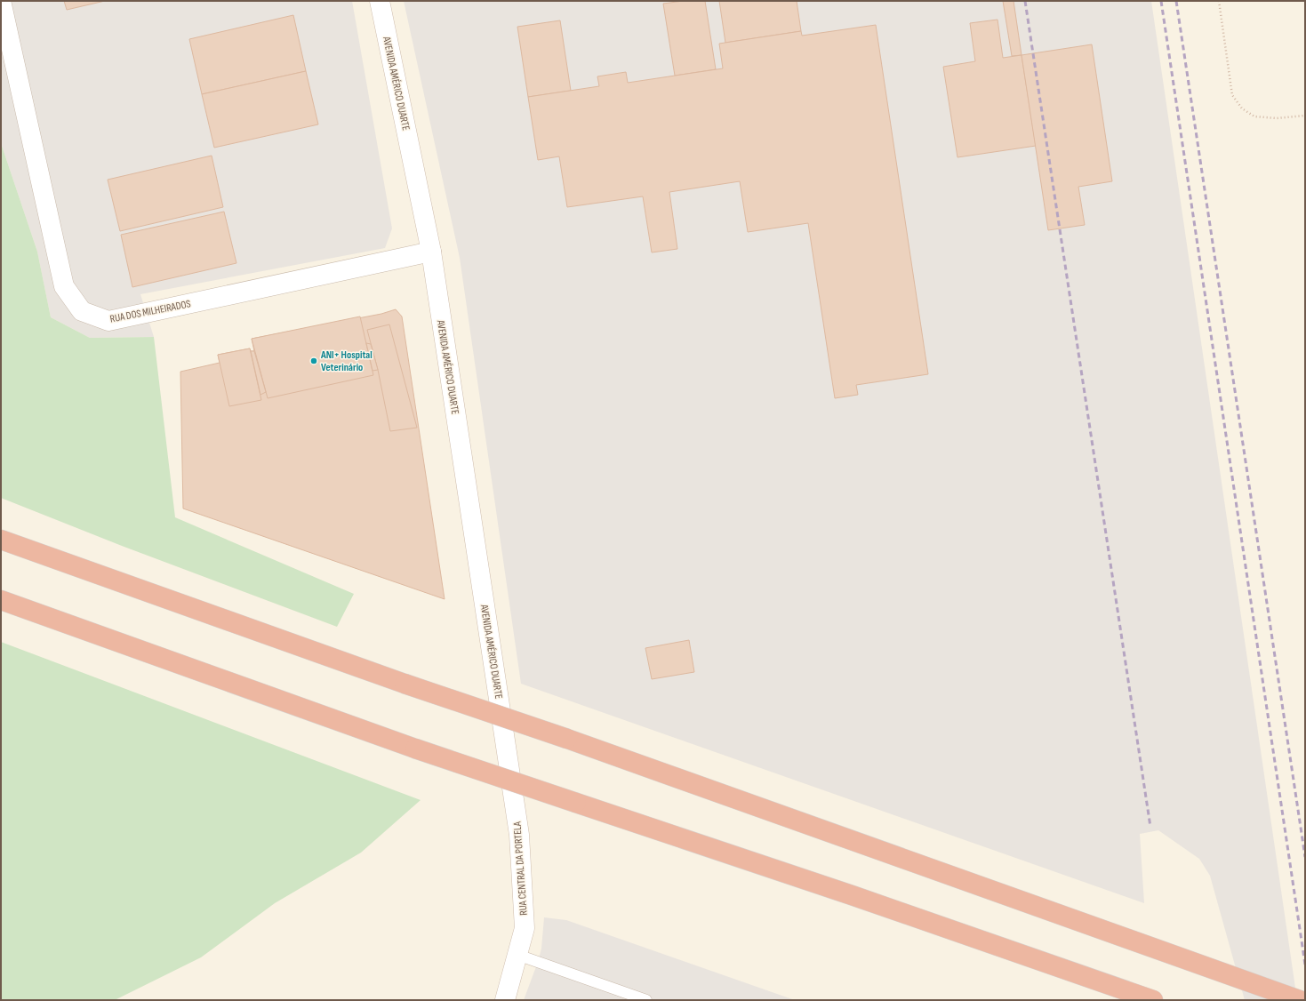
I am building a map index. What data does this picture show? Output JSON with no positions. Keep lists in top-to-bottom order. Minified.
{"streets":{"street":["AVENIDA AMÉRICO DUARTE","RUA DOS MILHEIRADOS","RUA CENTRAL DA PORTELA"]},"crossings":[["AVENIDA AMÉRICO DUARTE","RUA DOS MILHEIRADOS"],["AVENIDA AMÉRICO DUARTE","RUA CENTRAL DA PORTELA"]],"places":["ANI+ Hospital Veterinário"]}
